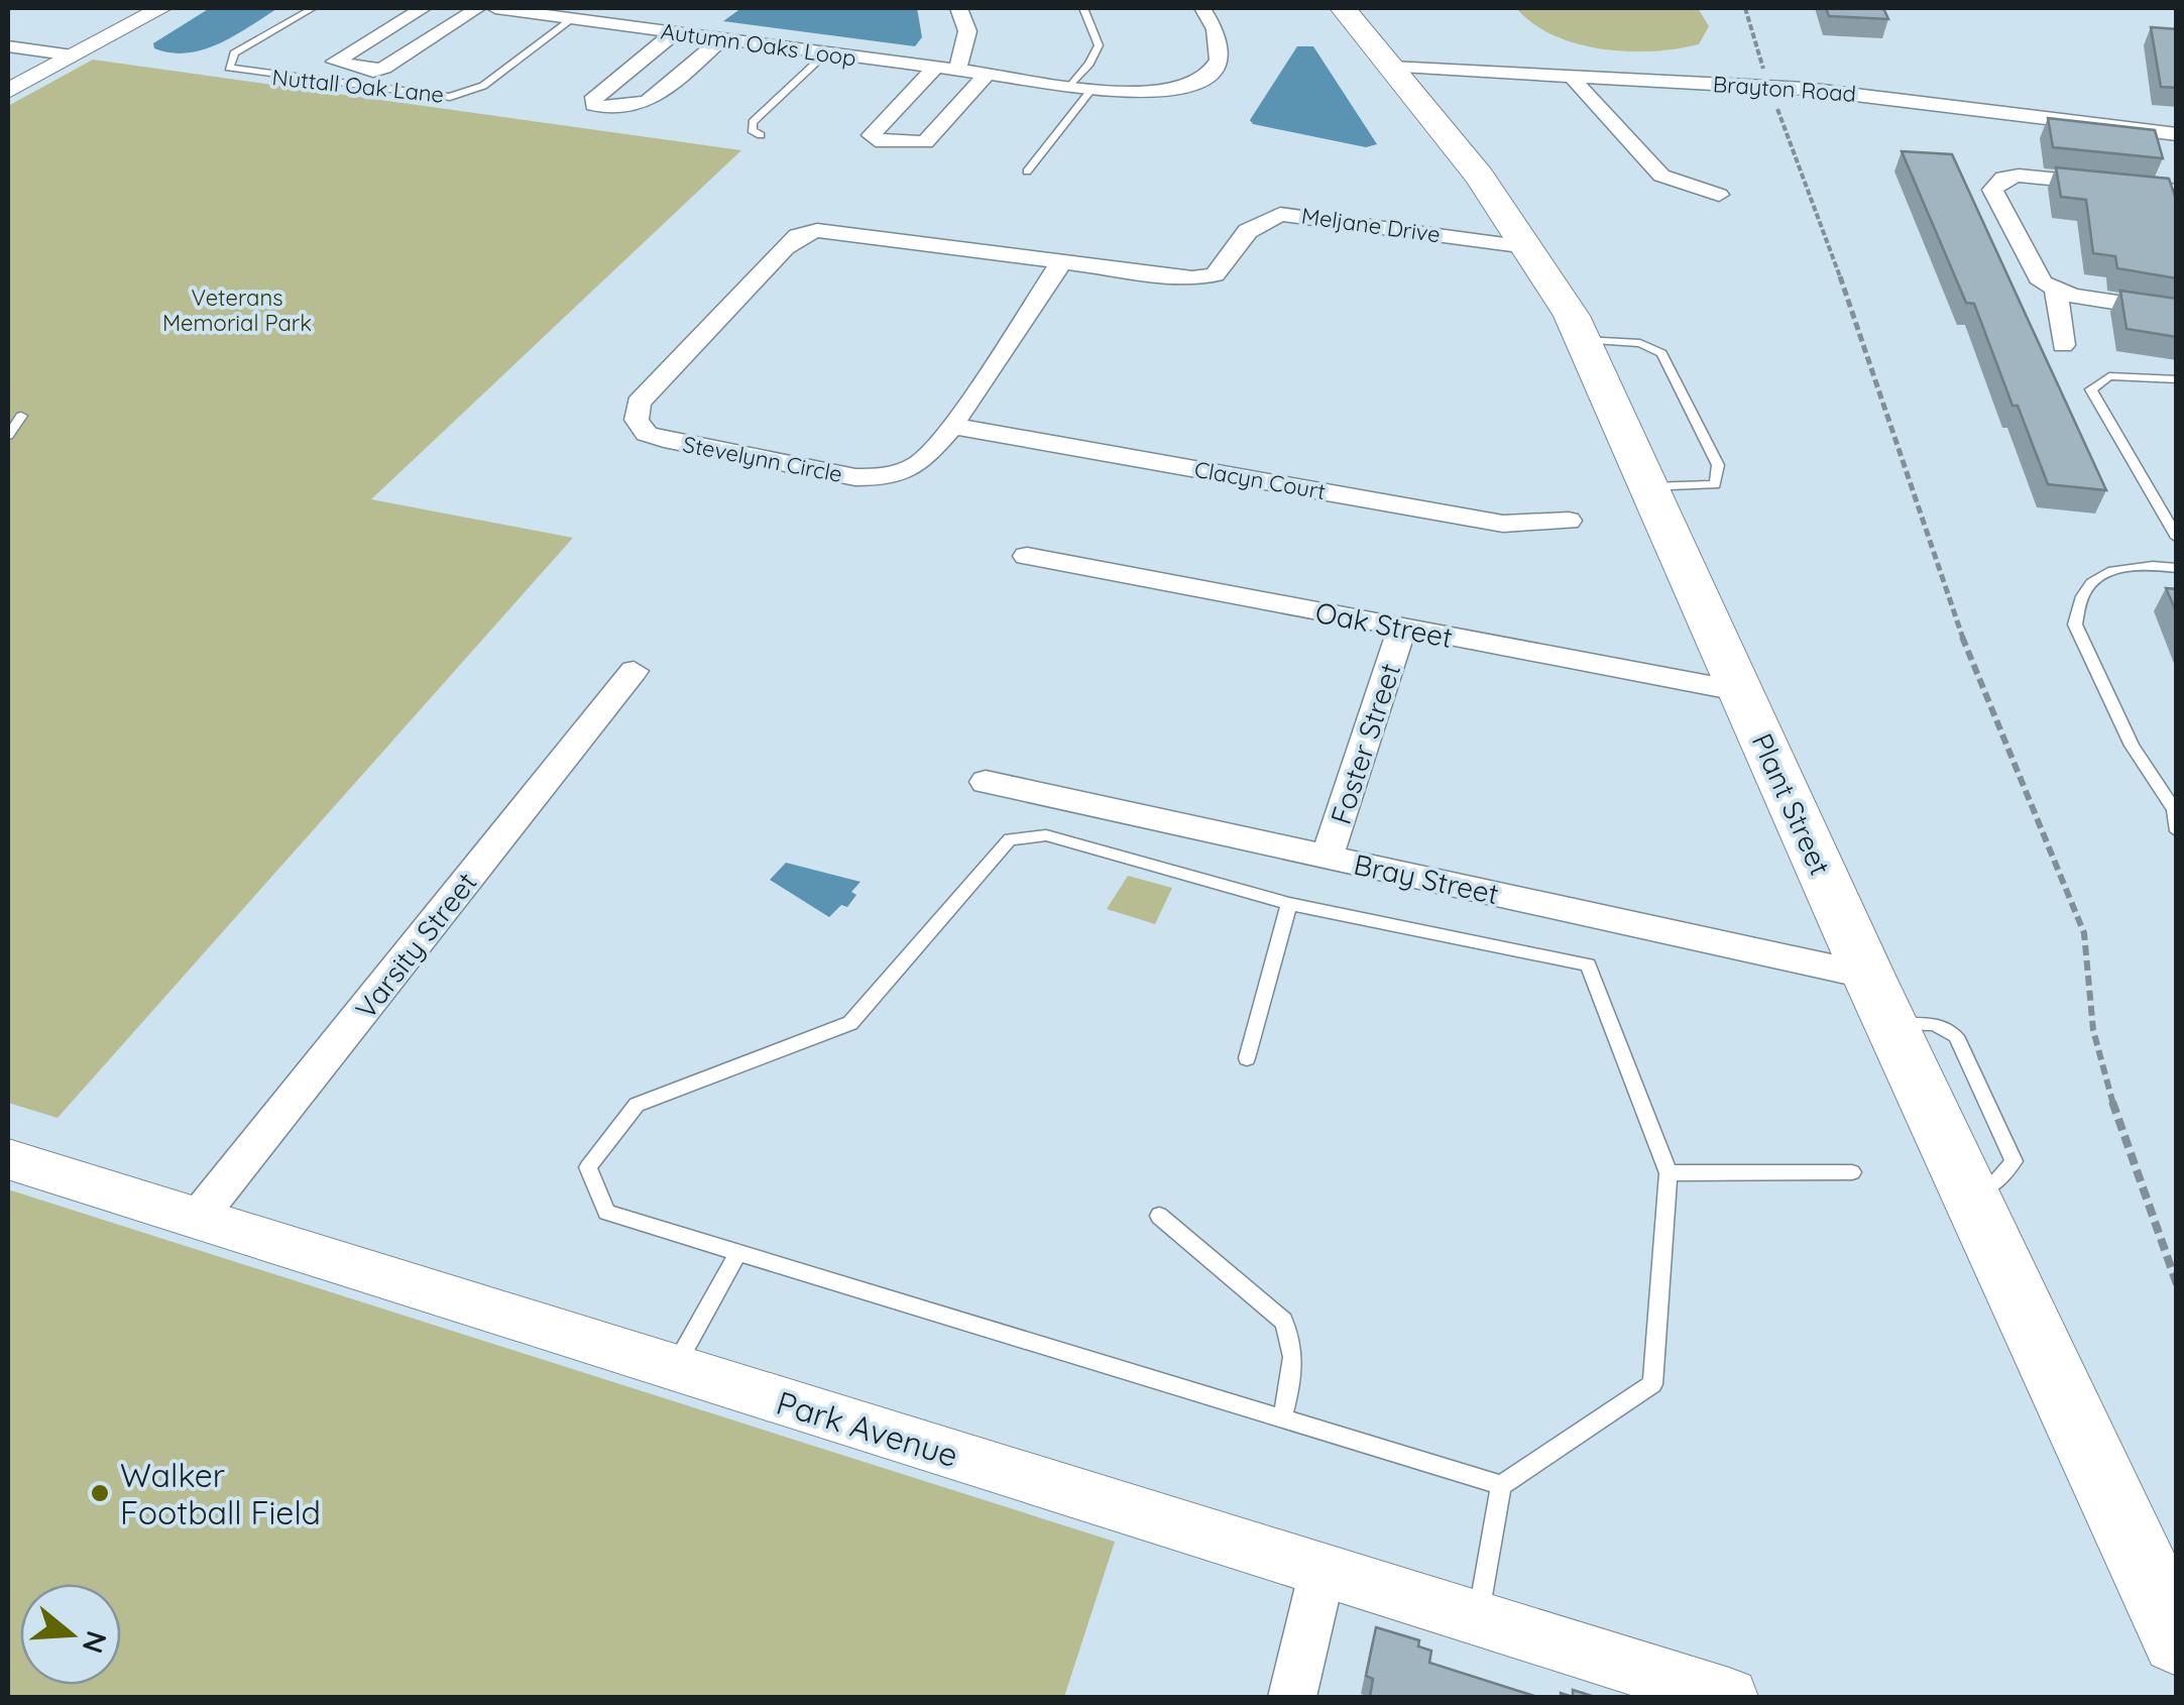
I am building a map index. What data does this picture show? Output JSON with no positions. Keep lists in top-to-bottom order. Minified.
{"streets":{"main road":["Plant Street"],"street":["Autumn Oaks Loop","Brayton Road","Meljane Drive","Stevelynn Circle","Clacyn Court","Oak Street","Foster Street","Bray Street","Varsity Street","Park Avenue"],"lane":["Nuttall Oak Lane"]},"crossings":[["Autumn Oaks Loop","Nuttall Oak Lane"],["Brayton Road","Plant Street"],["Meljane Drive","Stevelynn Circle"],["Meljane Drive","Plant Street"],["Stevelynn Circle","Clacyn Court"],["Oak Street","Foster Street"],["Oak Street","Plant Street"],["Foster Street","Bray Street"],["Plant Street","Bray Street"],["Varsity Street","Park Avenue"]],"parks":["Veterans Memorial Park"],"places":["Walker Football Field"],"north":"right"}
